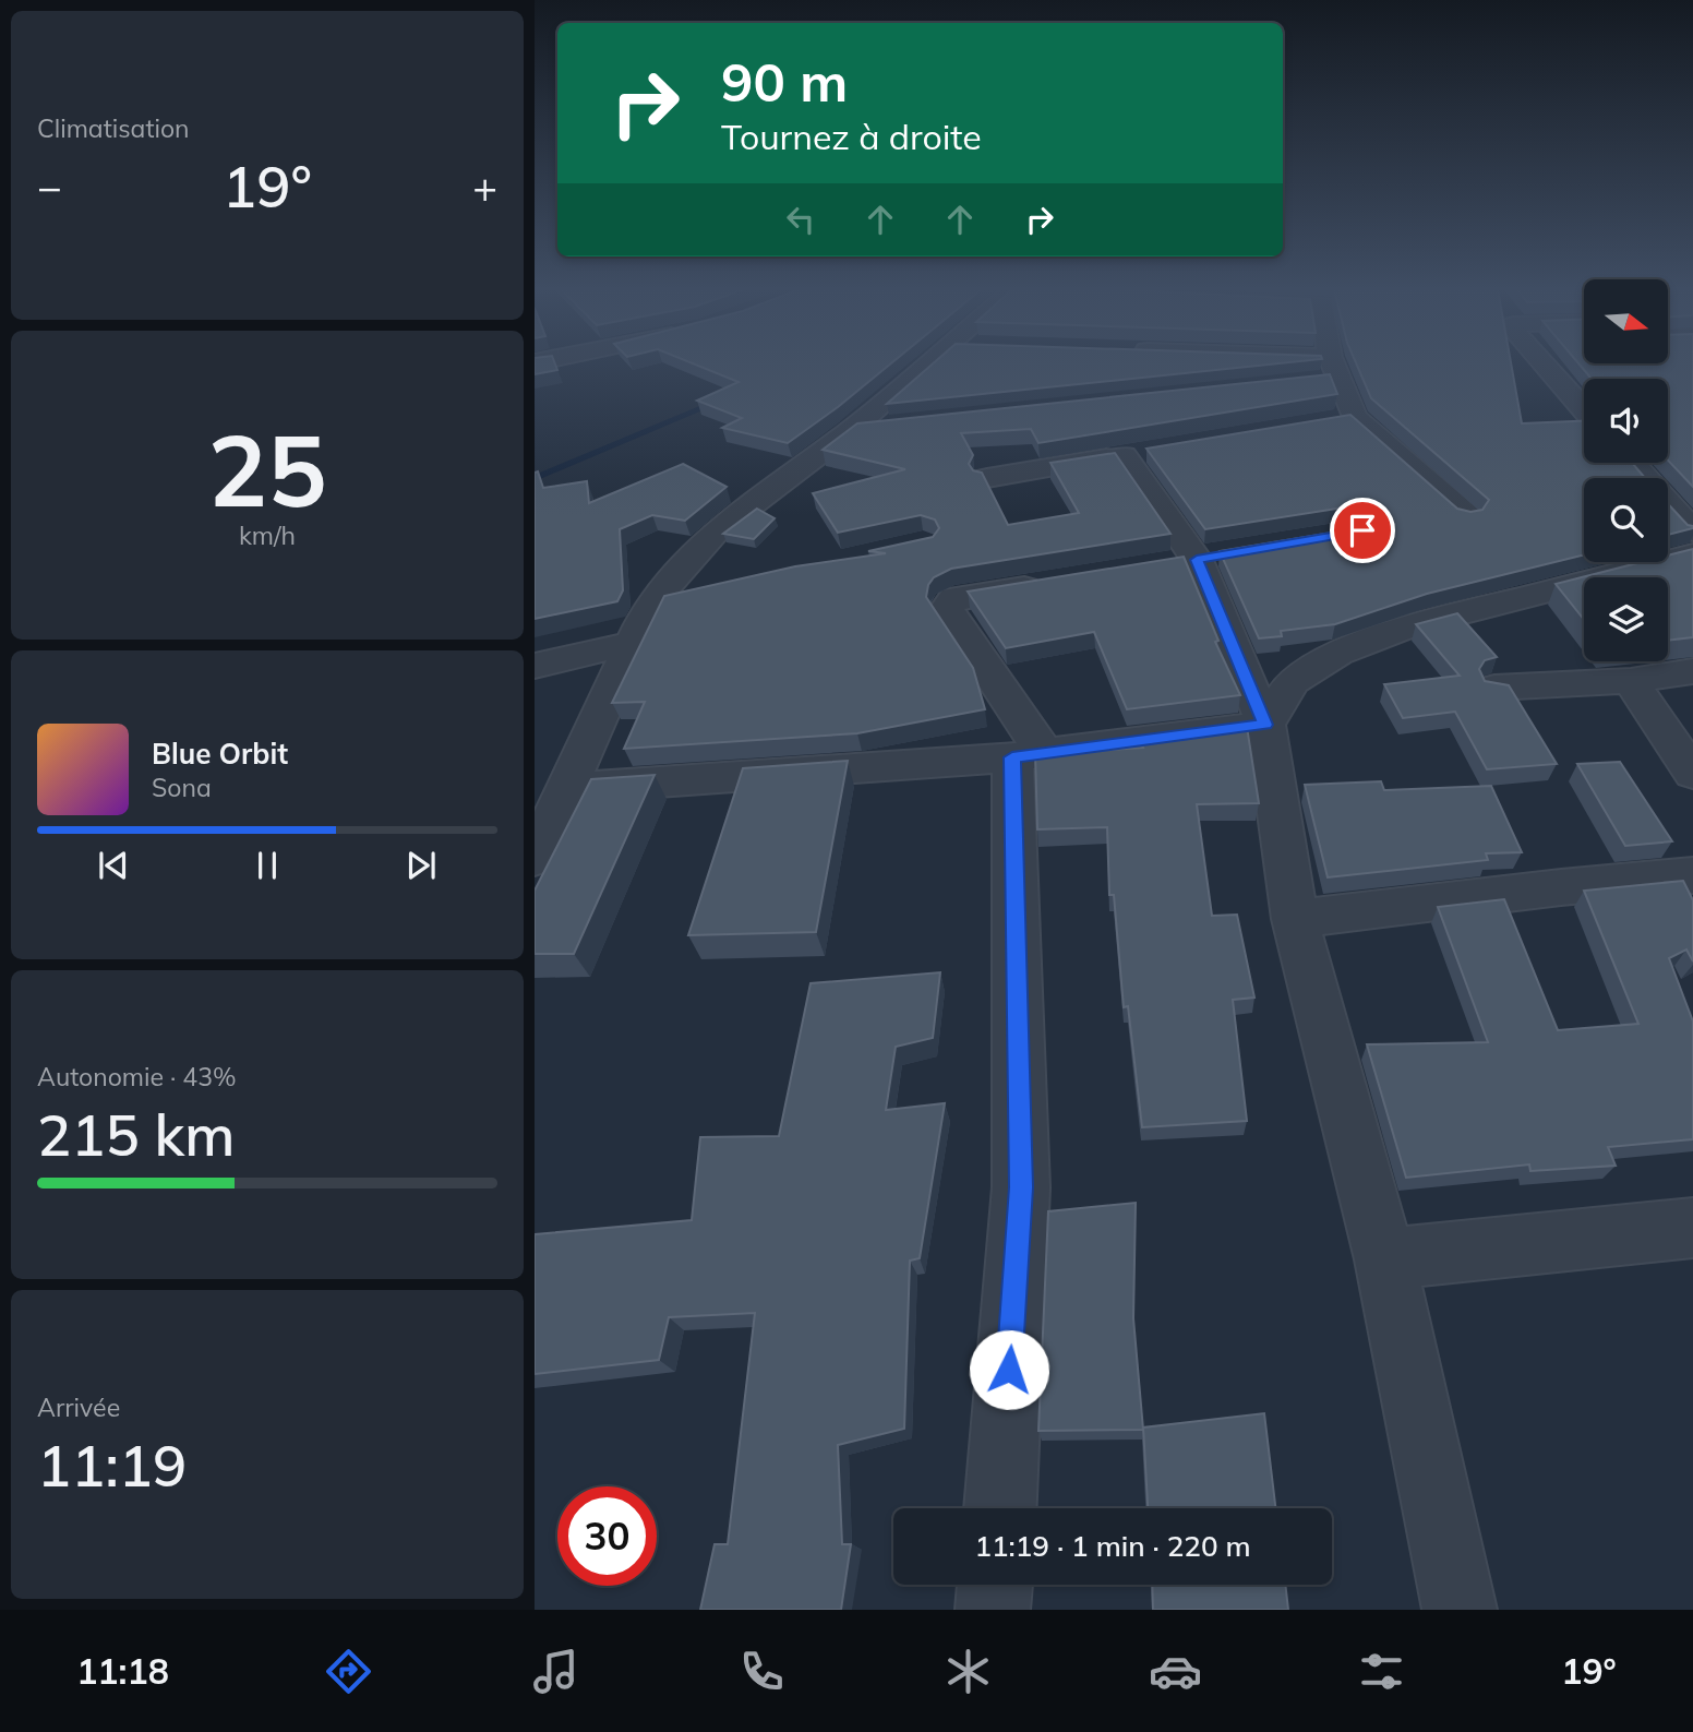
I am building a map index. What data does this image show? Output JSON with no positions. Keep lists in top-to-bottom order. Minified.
{"north":"right","page":{"tile":["Climatisation",["25","km/h"],["Autonomie · 43%","215 km"],["Arrivée","11:19"]],"turn":["90 m","Tournez à droite"],"heat":["−","19°","+"],"song":["Blue Orbit","Sona"],"limit":"30","trip":"11:19 · 1 min · 220 m","tabs":["11:18","19°"]}}
